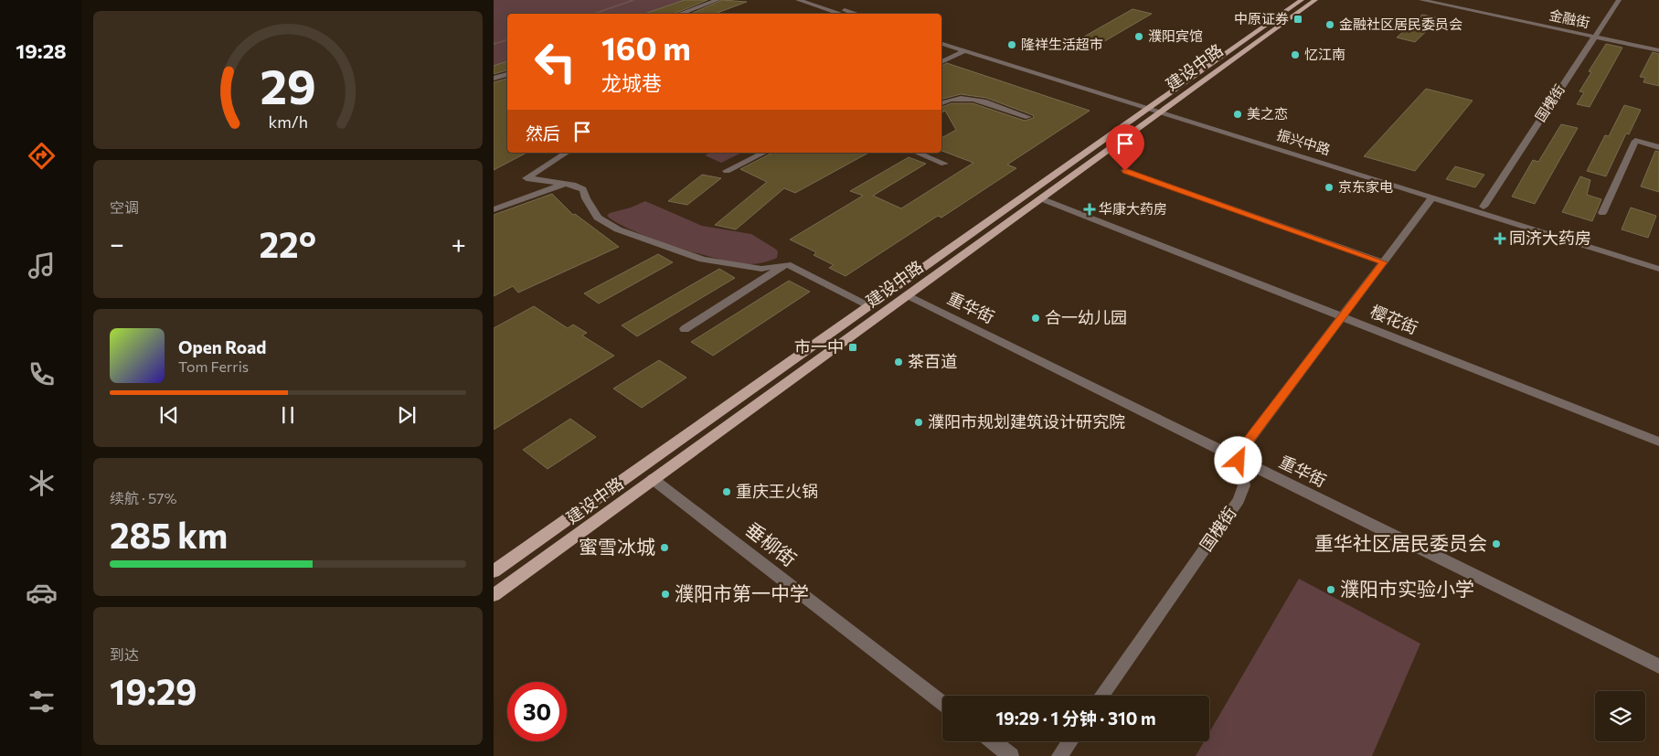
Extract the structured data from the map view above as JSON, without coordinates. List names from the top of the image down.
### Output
{
  "streets": {
    "main road": ["建设中路"],
    "street": [
      "金融街",
      "国槐街",
      "振兴中路",
      "重华街",
      "樱花街",
      "垂柳街"
    ]
  },
  "crossings": [
    ["金融街", "国槐街"],
    ["建设中路", "振兴中路"],
    ["建设中路", "重华街"],
    ["建设中路", "樱花街"],
    ["建设中路", "垂柳街"],
    ["国槐街", "振兴中路"],
    ["国槐街", "重华街"]
  ],
  "places": {
    "transit": ["中原证券", "市一中"],
    "other": [
      "金融社区居民委员会",
      "濮阳宾馆",
      "隆祥生活超市",
      "忆江南",
      "美之恋",
      "京东家电",
      "合一幼儿园",
      "茶百道",
      "濮阳市规划建筑设计研究院",
      "重庆王火锅",
      "重华社区居民委员会",
      "蜜雪冰城",
      "濮阳市实验小学",
      "濮阳市第一中学"
    ],
    "health": ["华康大药房", "同济大药房"]
  },
  "page": {
    "tabs": "19:28",
    "turn": ["160 m", "龙城巷"],
    "then": "然后",
    "tile": [
      "空调",
      ["续航 · 57%", "285 km"],
      ["到达", "19:29"]
    ],
    "heat": ["−", "22°", "+"],
    "song": ["Open Road", "Tom Ferris"],
    "limit": "30",
    "trip": "19:29 · 1 分钟 · 310 m",
    "gauge": ["29", "km/h"]
  }
}
